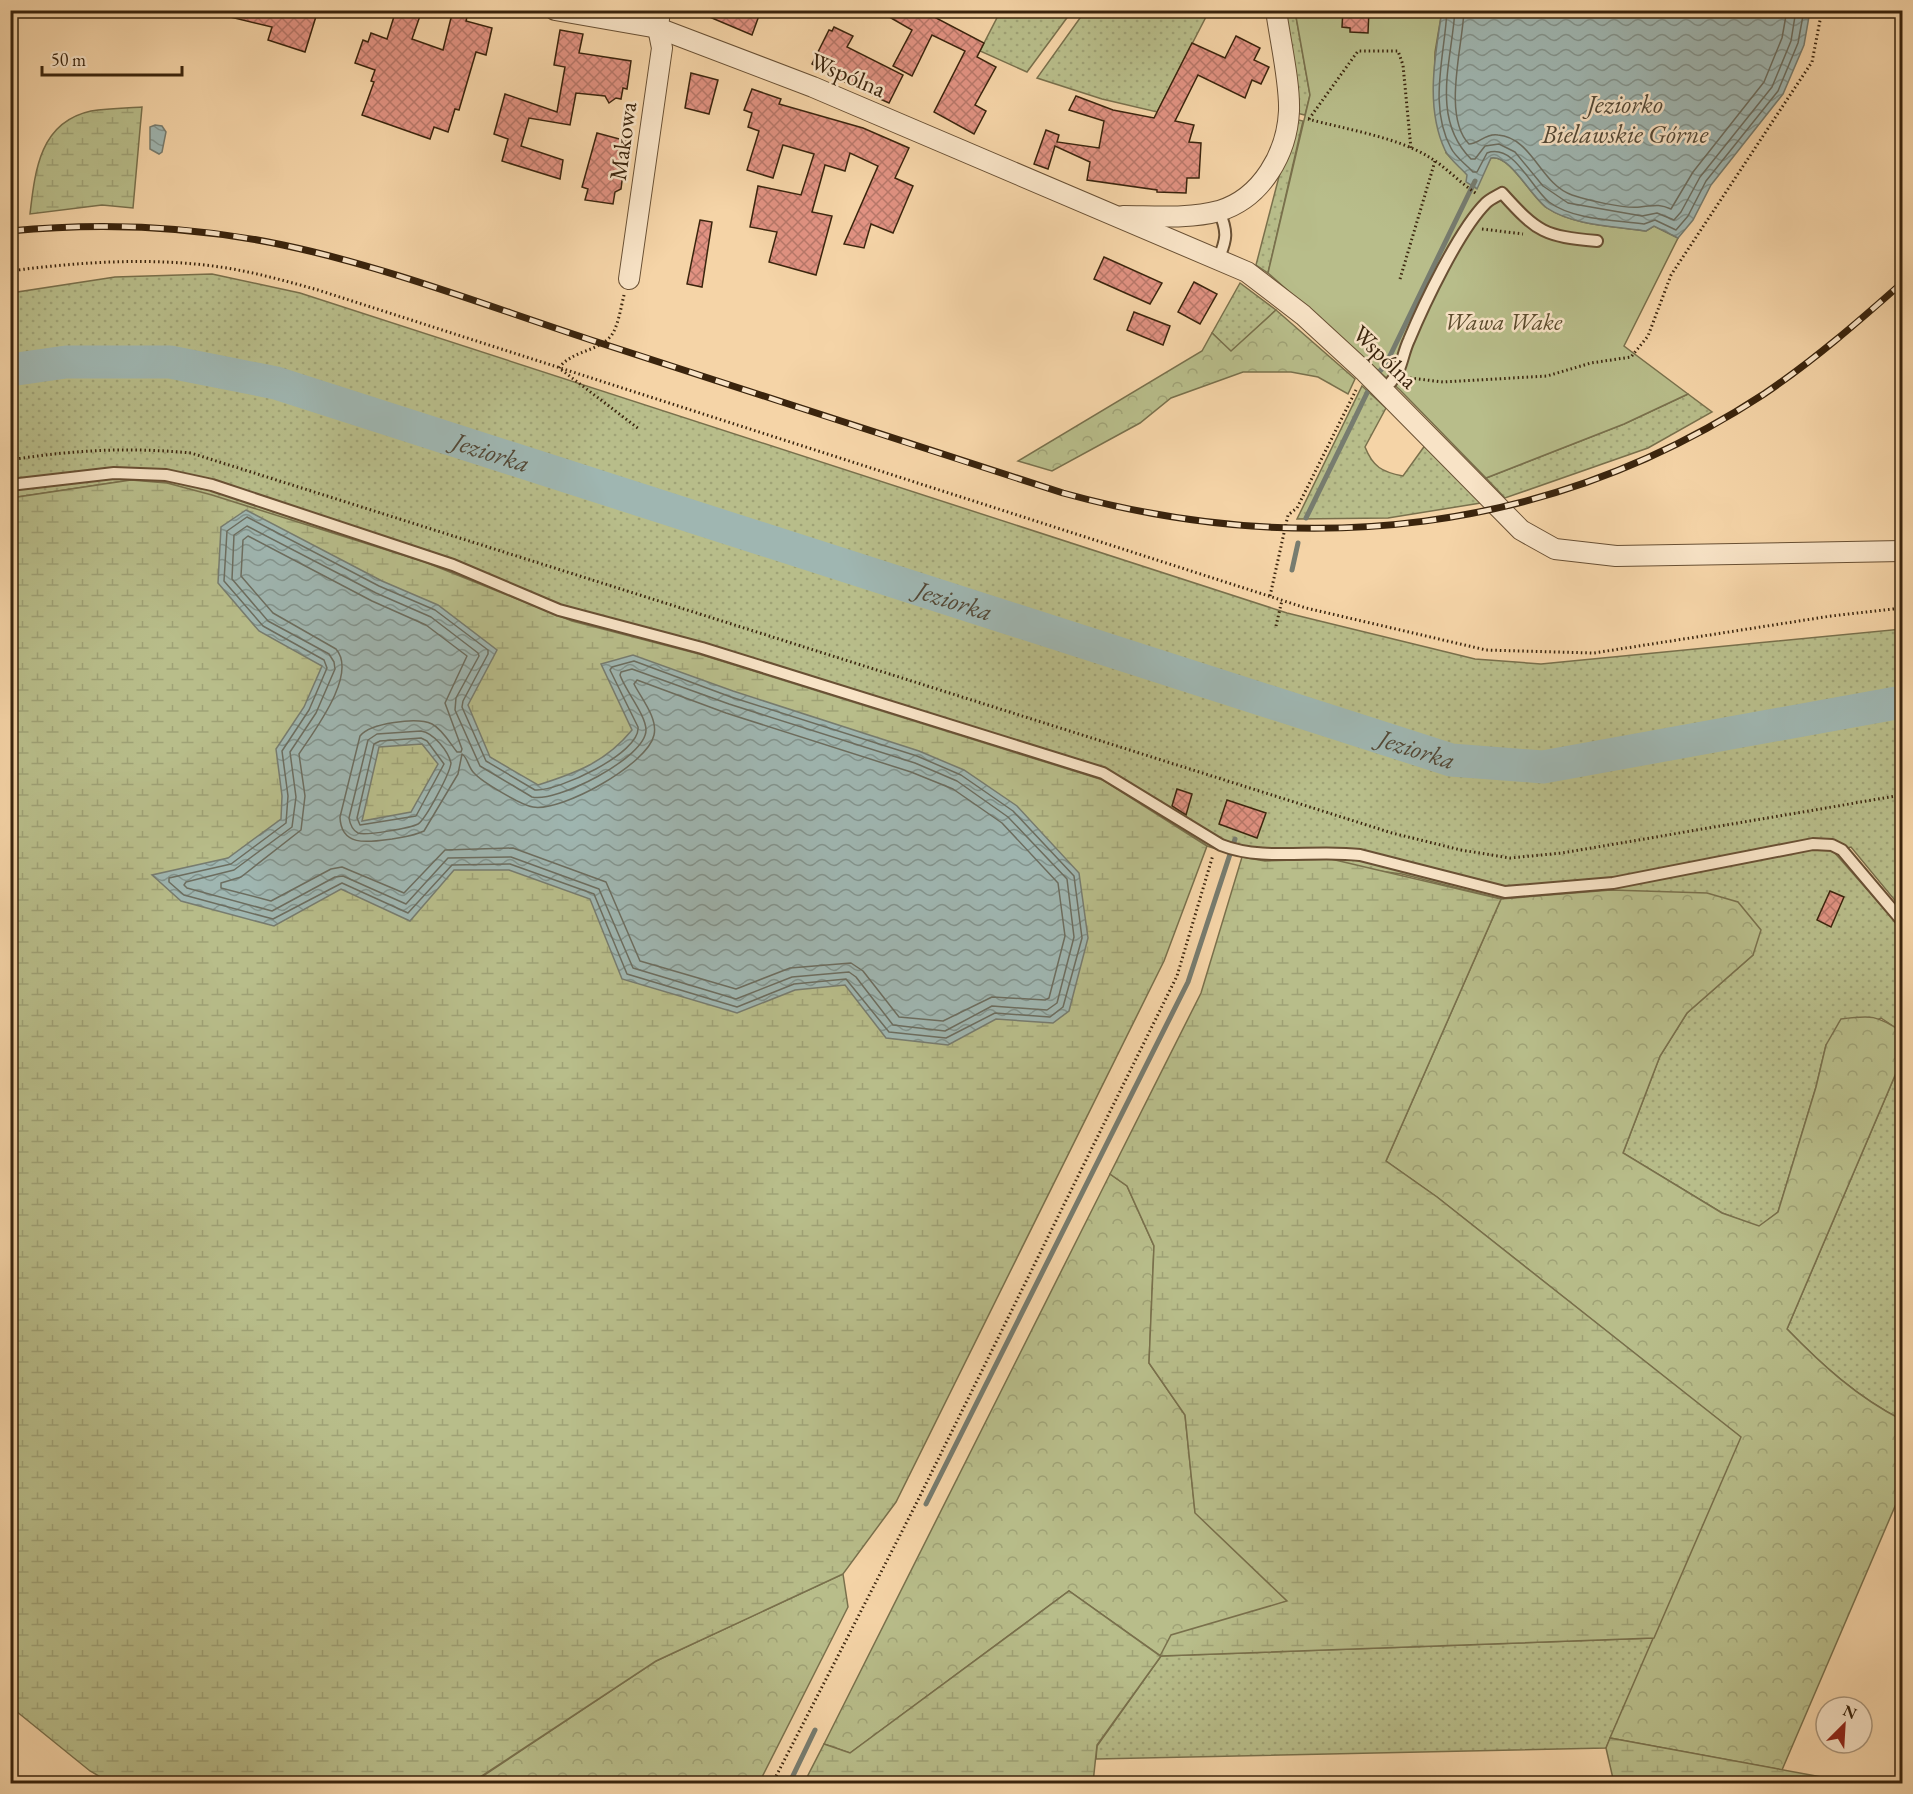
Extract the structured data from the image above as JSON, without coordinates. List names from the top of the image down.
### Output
{
  "streets": {
    "street": ["Wspólna", "Makowa"]
  },
  "crossings": [
    ["Wspólna", "Makowa"]
  ],
  "water": ["Jeziorko Bielawskie Górne", "Jeziorka"],
  "parks": ["Wawa Wake"],
  "scale_bar": "50 m",
  "north": "top right"
}
